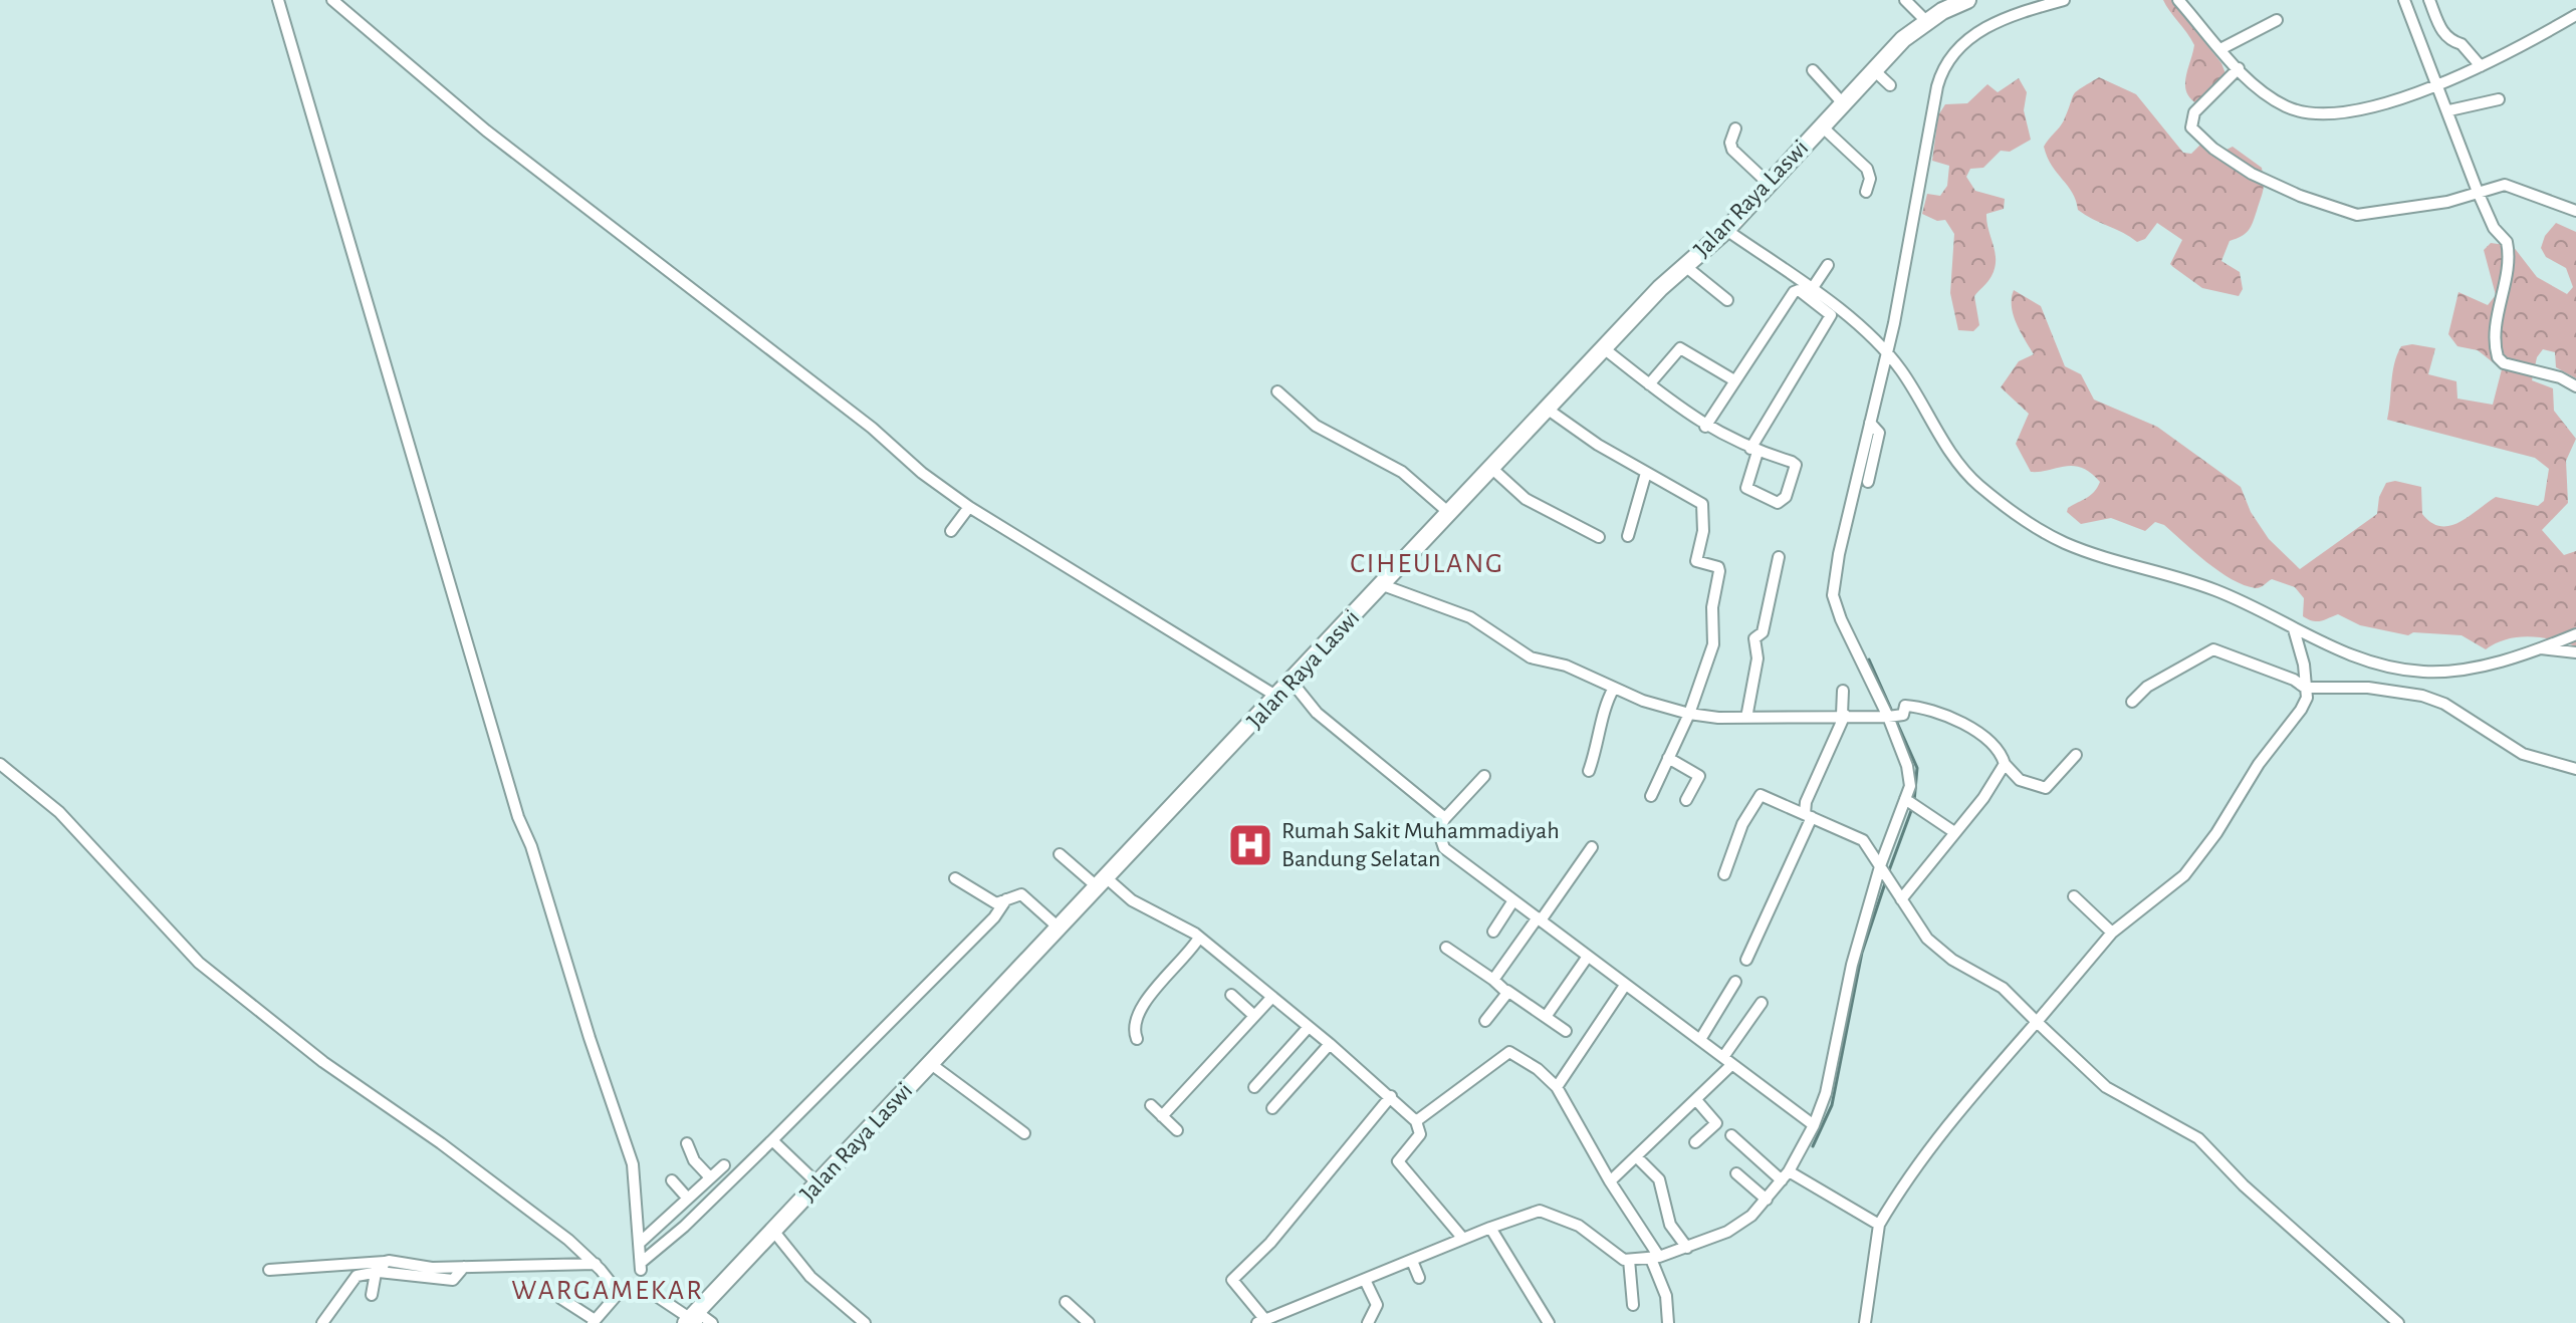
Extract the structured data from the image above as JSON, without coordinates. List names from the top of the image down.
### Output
{
  "streets": {
    "main road": ["Jalan Raya Laswi"]
  },
  "districts": ["CIHEULANG", "WARGAMEKAR"],
  "places": {
    "hospital": ["Rumah Sakit Muhammadiyah Bandung Selatan"]
  }
}
